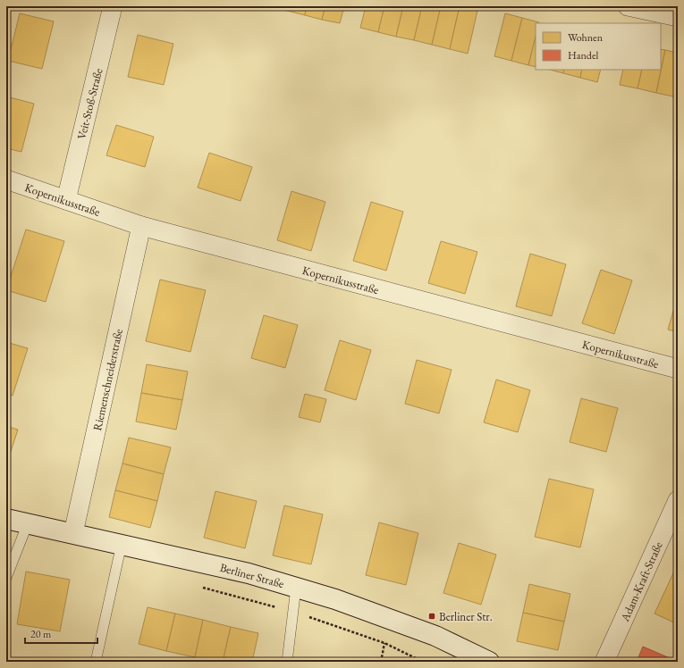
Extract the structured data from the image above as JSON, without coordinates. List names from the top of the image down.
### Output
{
  "streets": {
    "street": [
      "Veit-Stoß-Straße",
      "Kopernikusstraße",
      "Riemenschneiderstraße",
      "Berliner Straße",
      "Adam-Kraft-Straße"
    ]
  },
  "crossings": [
    ["Veit-Stoß-Straße", "Kopernikusstraße"],
    ["Kopernikusstraße", "Riemenschneiderstraße"],
    ["Riemenschneiderstraße", "Berliner Straße"]
  ],
  "places": {
    "transit": ["Berliner Str."]
  },
  "legend": ["Wohnen", "Handel"],
  "scale_bar": "20 m"
}
